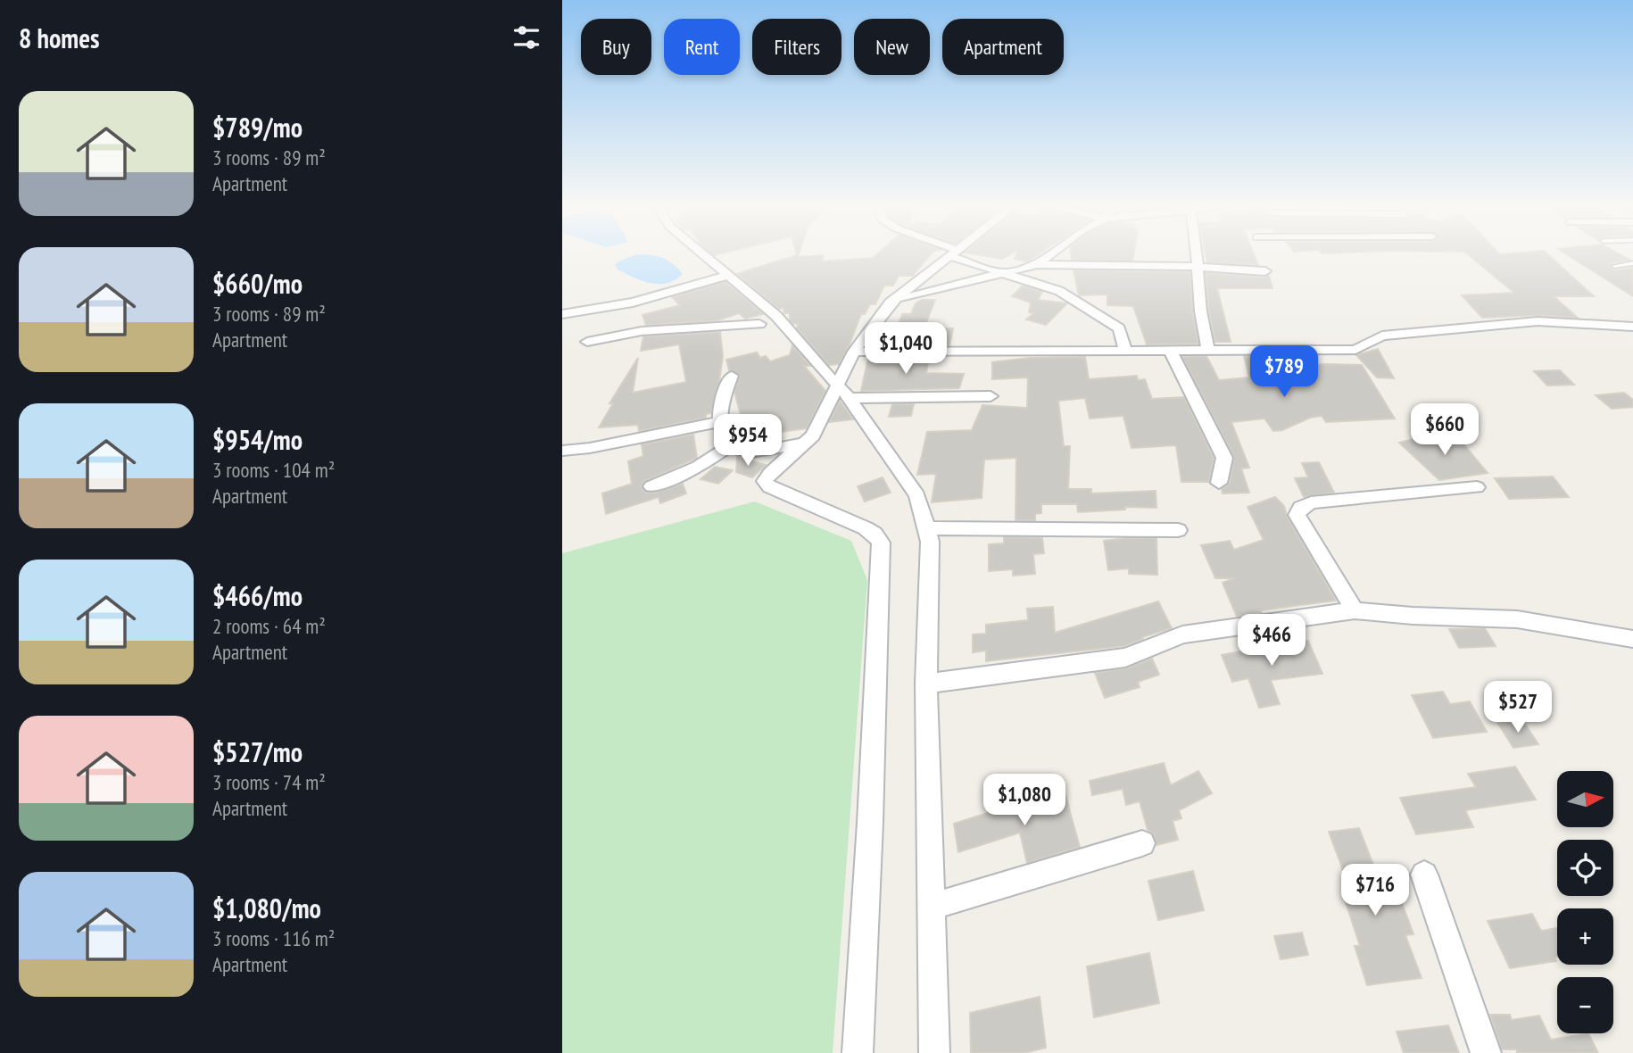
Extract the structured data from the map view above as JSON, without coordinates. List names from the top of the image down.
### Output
{
  "north": "right",
  "page": {
    "heading": "8 homes",
    "chip": [
      "Buy",
      "Rent",
      "Filters",
      "New",
      "Apartment"
    ],
    "list": [
      {
        "name": "$789/mo",
        "note": "3 rooms · 89 m² · Apartment"
      },
      {
        "name": "$660/mo",
        "note": "3 rooms · 89 m² · Apartment"
      },
      {
        "name": "$954/mo",
        "note": "3 rooms · 104 m² · Apartment"
      },
      {
        "name": "$466/mo",
        "note": "2 rooms · 64 m² · Apartment"
      },
      {
        "name": "$527/mo",
        "note": "3 rooms · 74 m² · Apartment"
      },
      {
        "name": "$1,080/mo",
        "note": "3 rooms · 116 m² · Apartment"
      }
    ],
    "price": [
      "$1,040",
      "$789",
      "$660",
      "$954",
      "$466",
      "$527",
      "$1,080",
      "$716"
    ],
    "map_buttons": ["+", "−"]
  }
}
